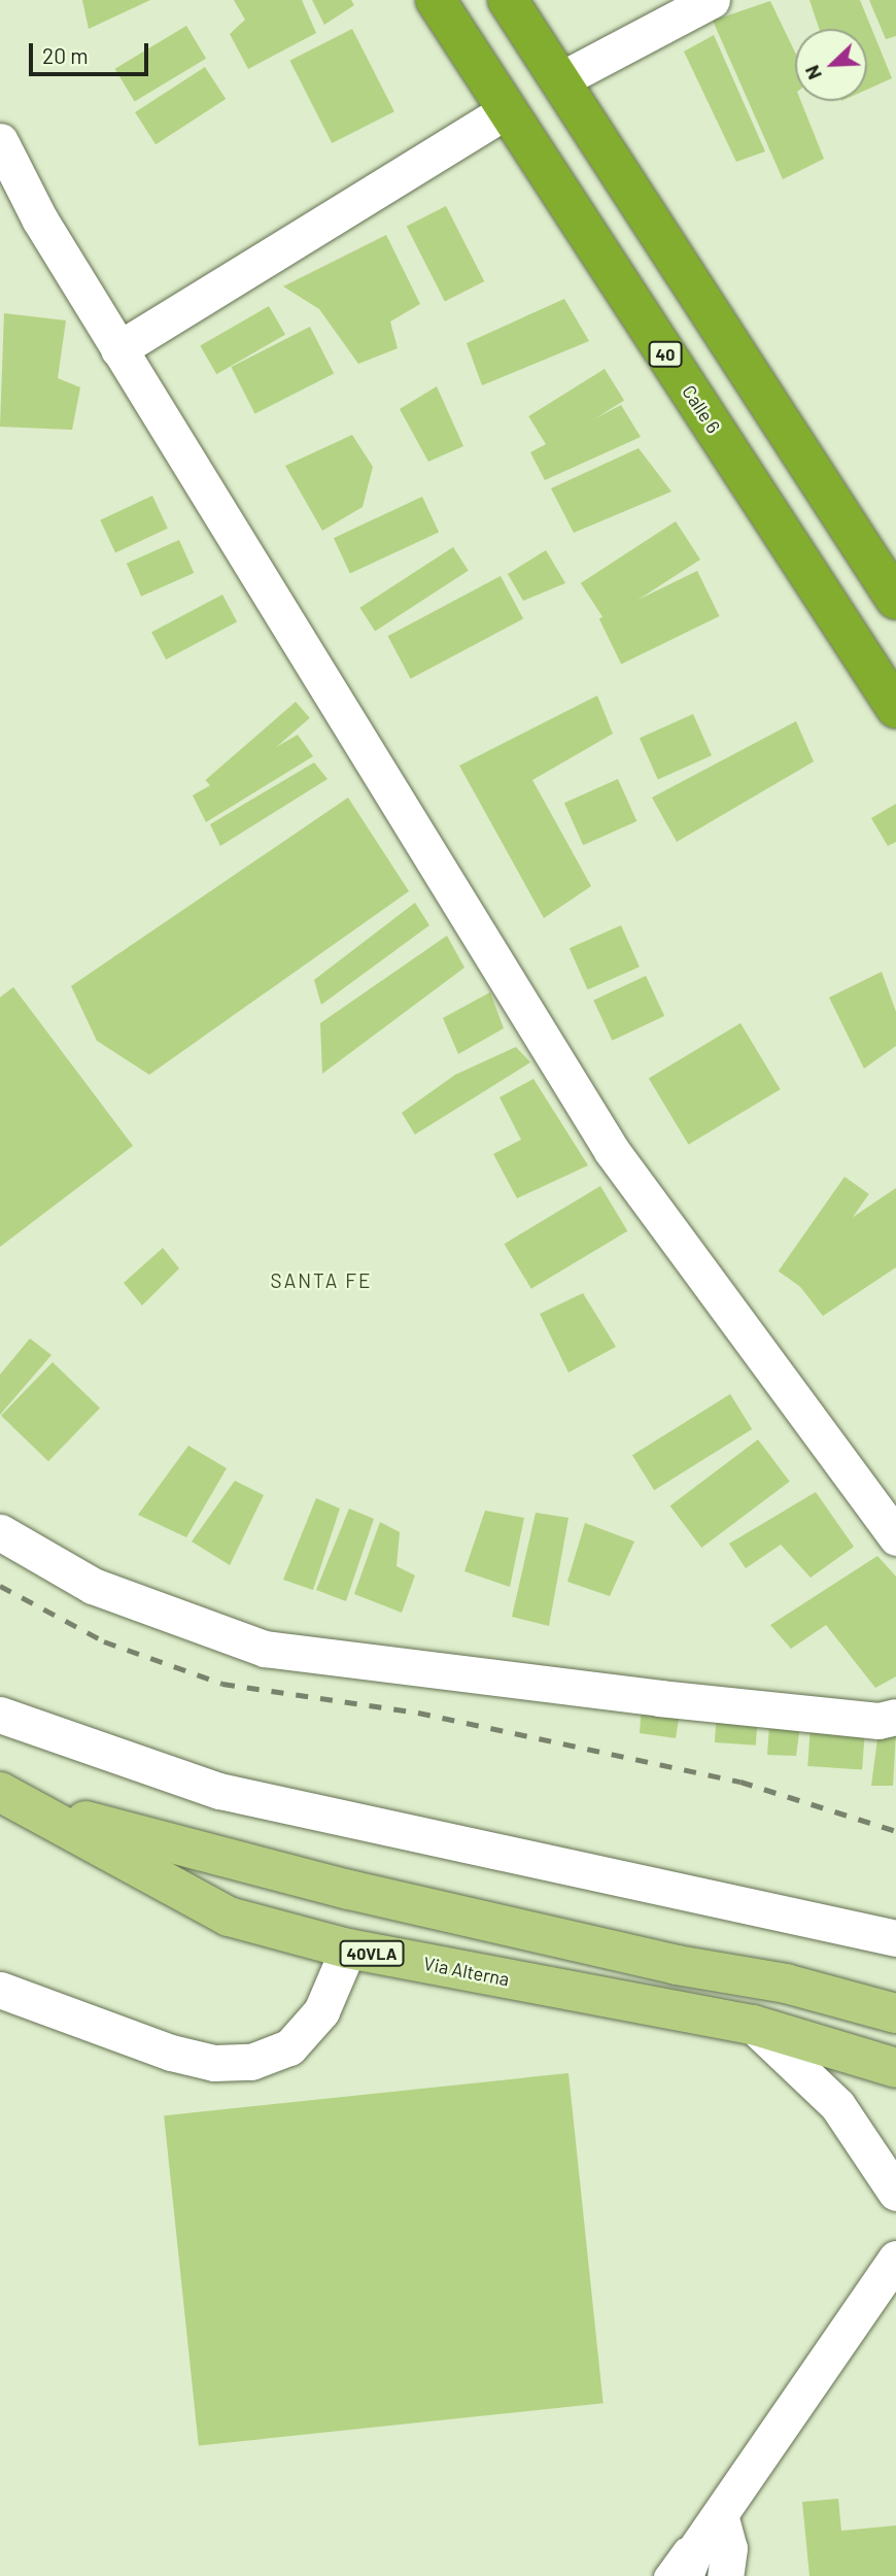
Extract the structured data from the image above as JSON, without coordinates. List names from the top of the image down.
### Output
{
  "streets": {
    "highway": ["40", "Calle 6"],
    "main road": ["40VLA", "Via Alterna"]
  },
  "districts": ["SANTA FE"],
  "scale_bar": "20 m",
  "north": "bottom left"
}
